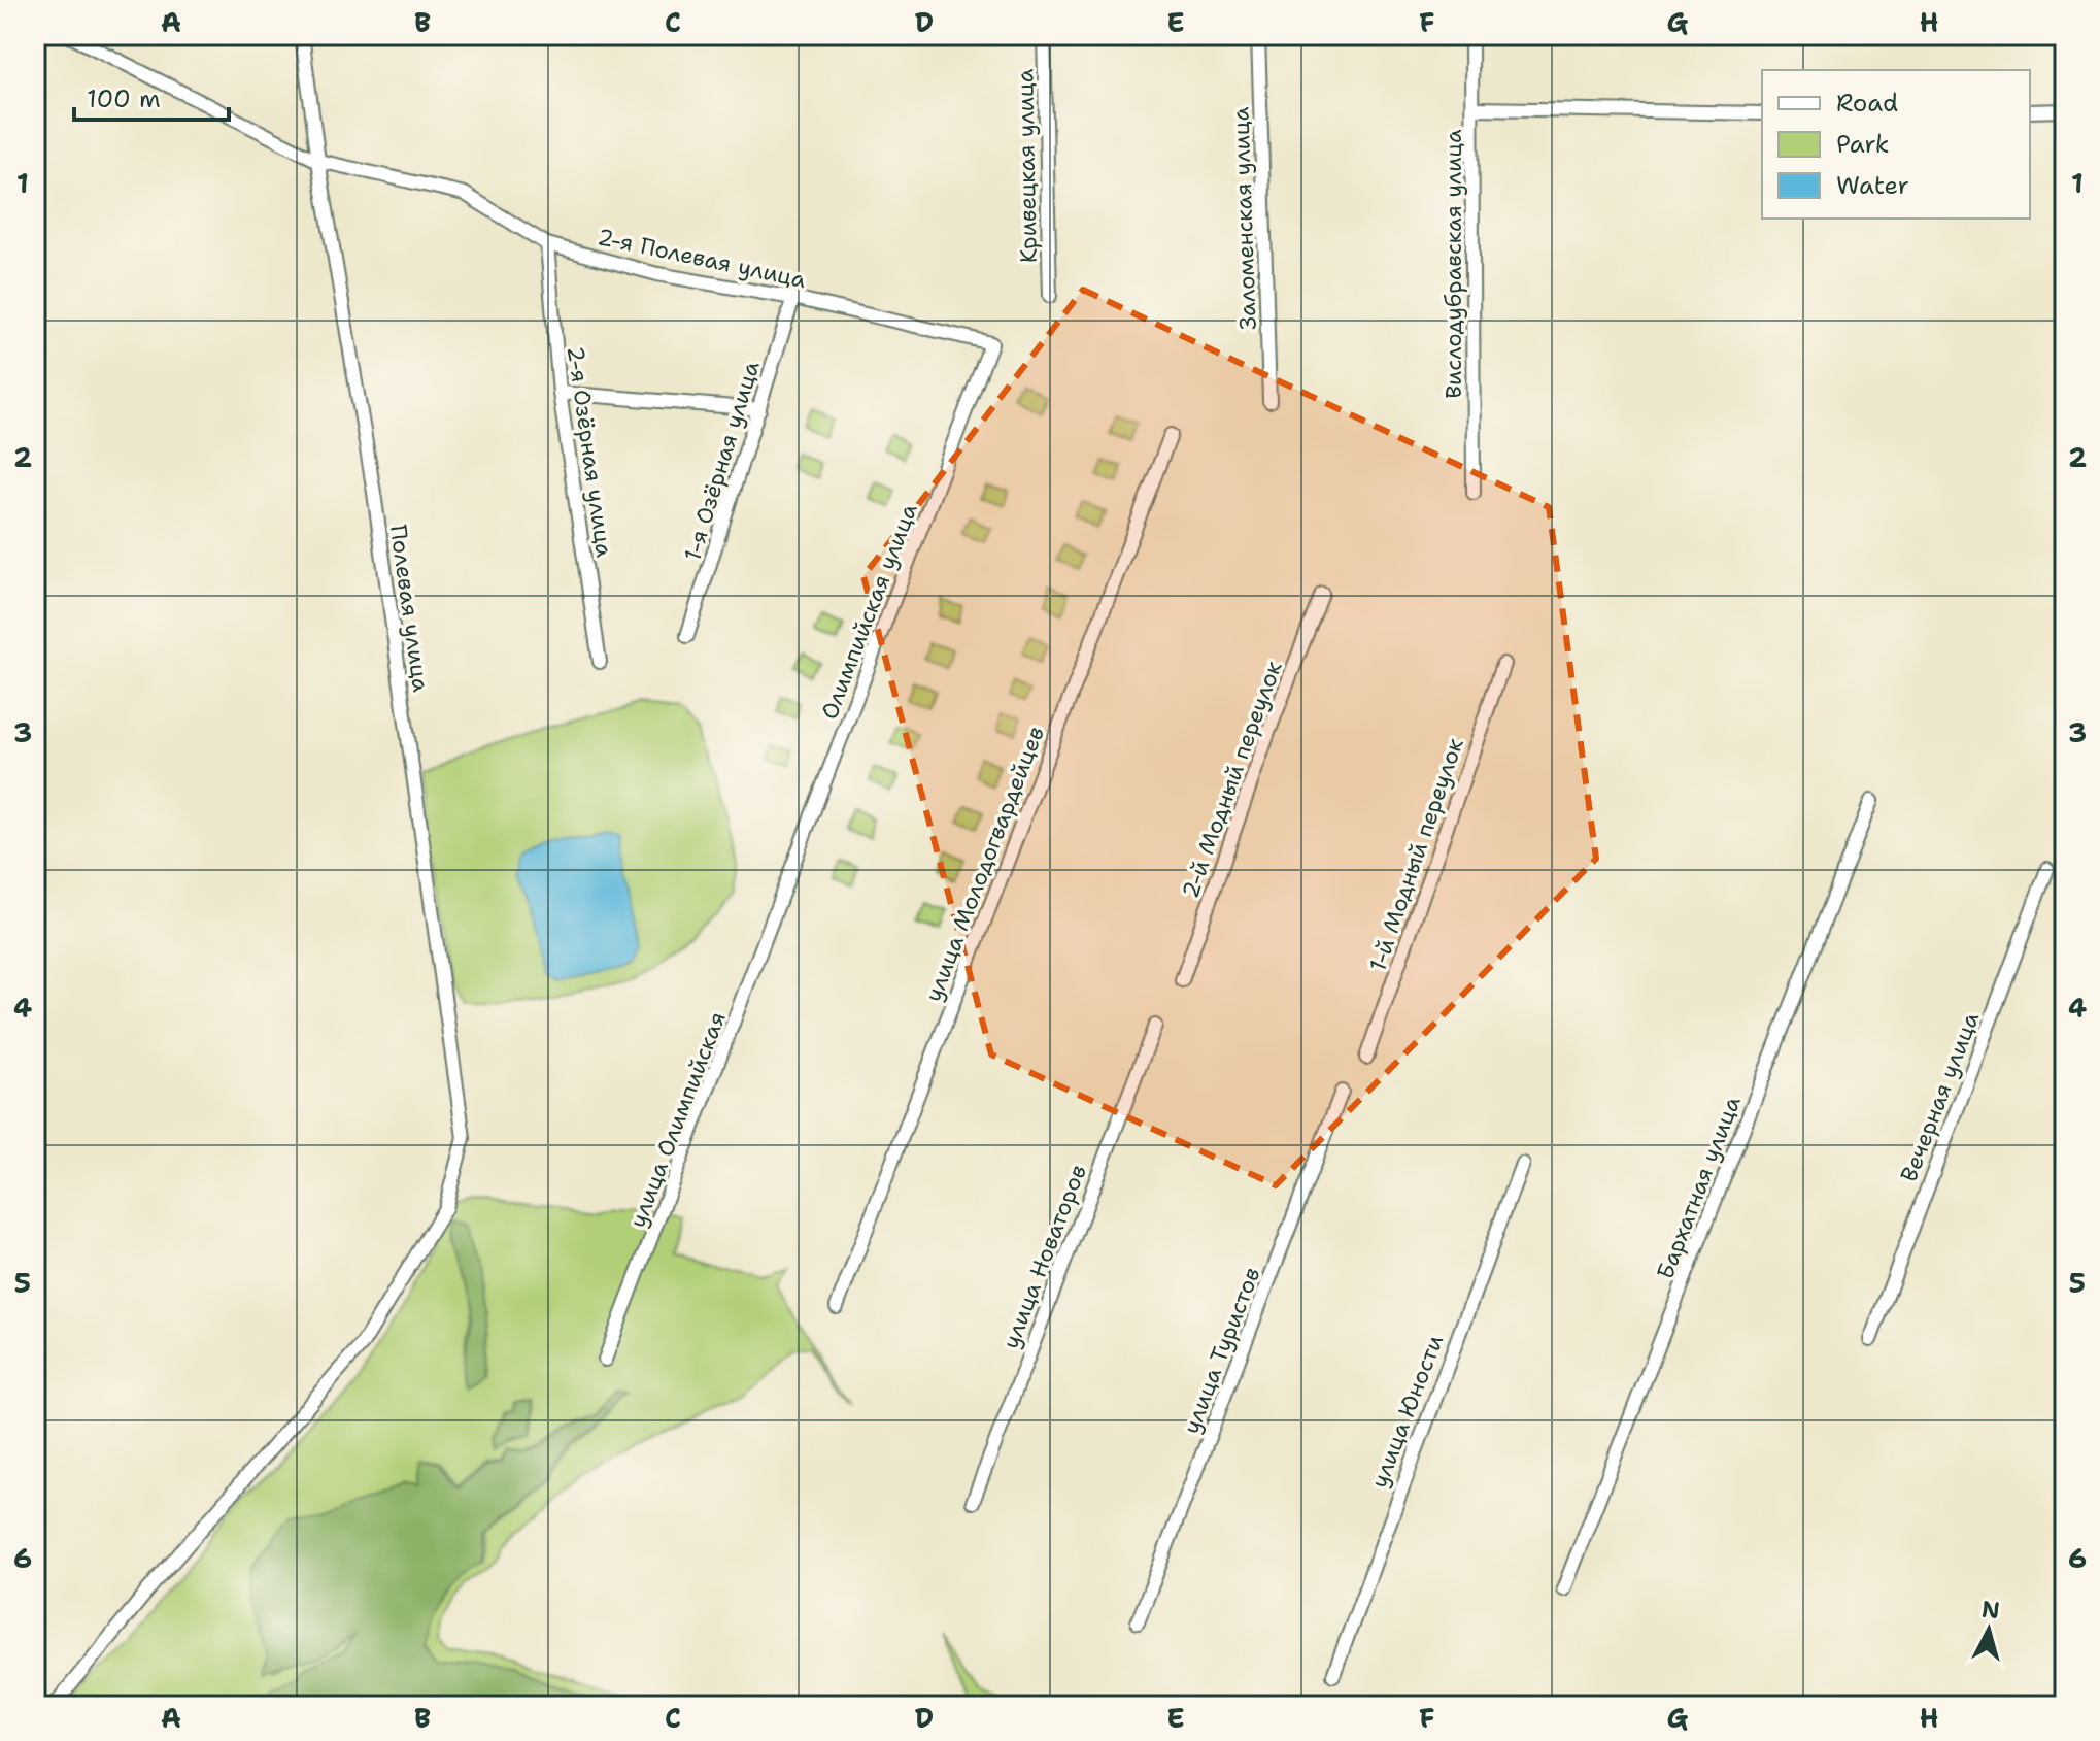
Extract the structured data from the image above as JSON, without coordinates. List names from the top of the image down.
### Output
{
  "streets": {
    "street": [
      "Кривецкая улица",
      "Заломенская улица",
      "2-я Полевая улица",
      "Вислодубравская улица",
      "2-я Озёрная улица",
      "1-я Озёрная улица",
      "Полевая улица",
      "Олимпийская улица",
      "2-й Модный переулок",
      "1-й Модный переулок",
      "улица Молодогвардейцев",
      "Вечерная улица",
      "улица Олимпийская",
      "Бархатная улица",
      "улица Новаторов",
      "улица Туристов",
      "улица Юности"
    ]
  },
  "crossings": [
    ["2-я Полевая улица", "2-я Озёрная улица"],
    ["2-я Полевая улица", "1-я Озёрная улица"],
    ["2-я Полевая улица", "Полевая улица"],
    ["2-я Полевая улица", "Олимпийская улица"],
    ["Олимпийская улица", "улица Олимпийская"]
  ],
  "legend": ["Road", "Park", "Water"],
  "scale_bar": "100 m",
  "north": "top",
  "grid": {
    "columns": [
      "A",
      "B",
      "C",
      "D",
      "E",
      "F",
      "G",
      "H"
    ],
    "rows": [
      "1",
      "2",
      "3",
      "4",
      "5",
      "6"
    ]
  }
}
